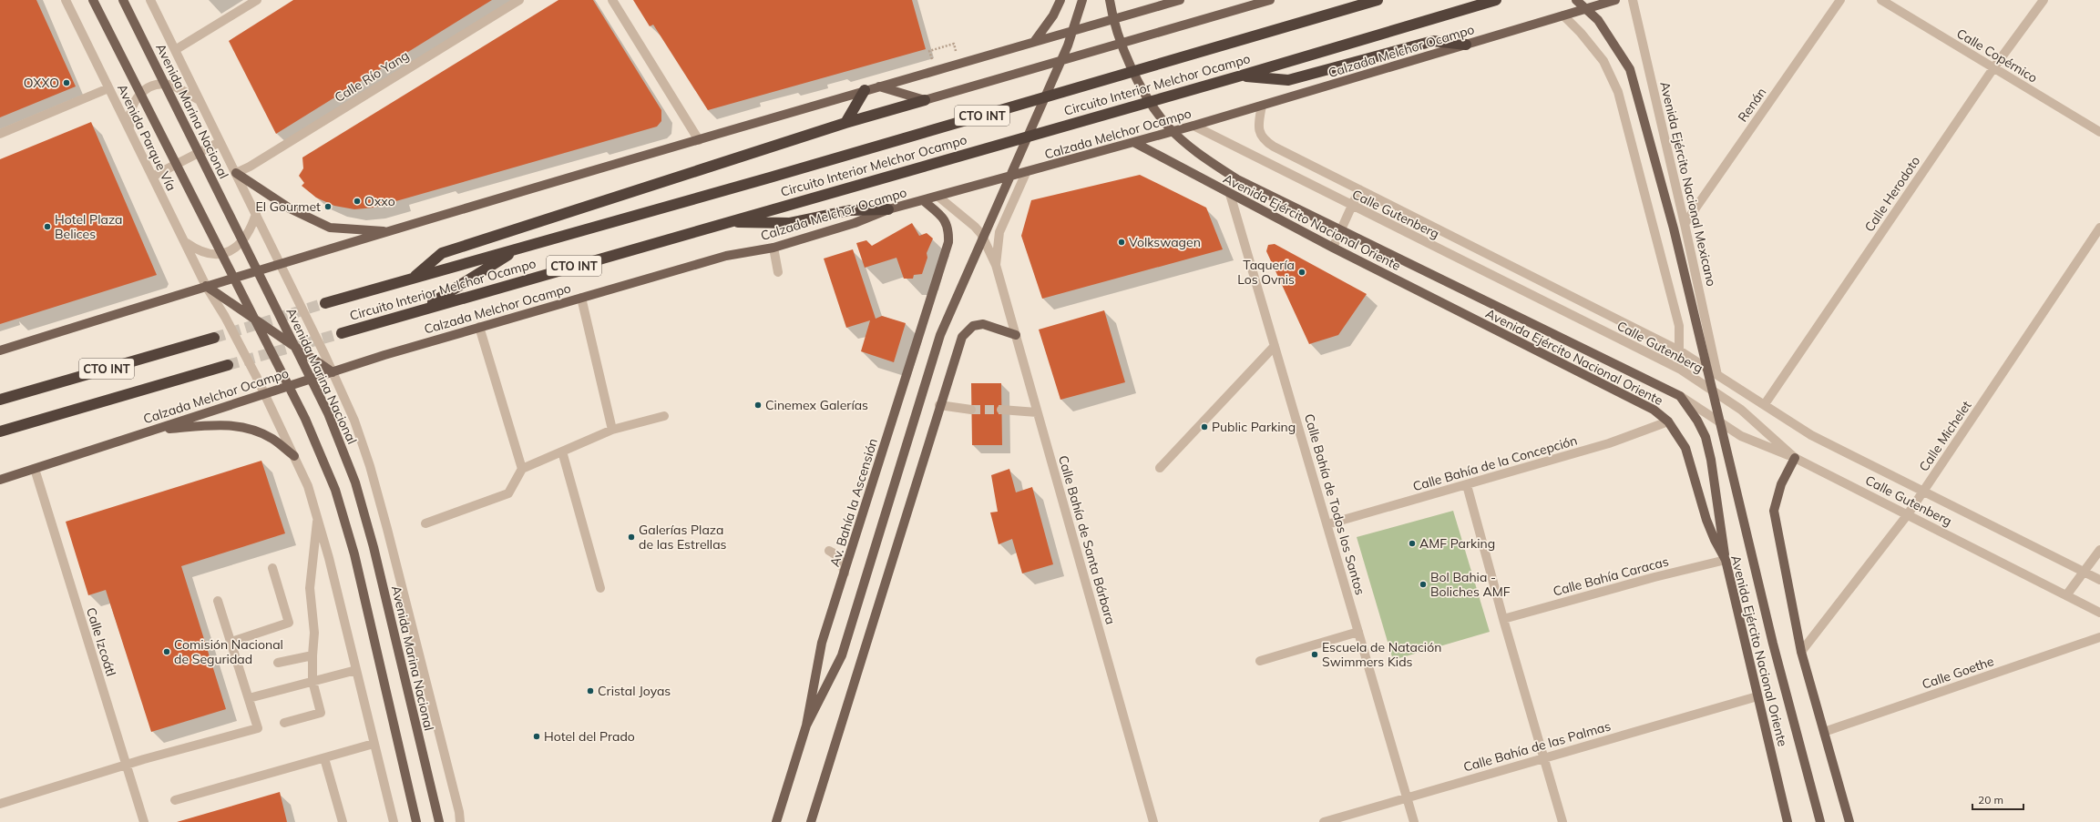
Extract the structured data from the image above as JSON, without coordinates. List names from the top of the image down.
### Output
{
  "streets": {
    "highway": ["Circuito Interior Melchor Ocampo", "CTO INT"],
    "main road": [
      "Calzada Melchor Ocampo",
      "Avenida Marina Nacional",
      "Avenida Ejército Nacional Oriente",
      "Av. Bahía la Ascensión"
    ],
    "street": [
      "Calle Copérnico",
      "Calle Río Yang",
      "Renán",
      "Avenida Parque Vía",
      "Avenida Ejército Nacional Mexicano",
      "Calle Herodoto",
      "Calle Gutenberg",
      "Calle Michelet",
      "Calle Bahía de la Concepción",
      "Calle Bahía de Todos los Santos",
      "Calle Bahía de Santa Bárbara",
      "Calle Bahía Caracas",
      "Calle Izcoátl",
      "Calle Goethe",
      "Calle Bahía de las Palmas"
    ]
  },
  "crossings": [
    ["Calzada Melchor Ocampo", "Avenida Marina Nacional"],
    ["Calzada Melchor Ocampo", "Calle Gutenberg"],
    ["Calzada Melchor Ocampo", "Avenida Ejército Nacional Oriente"],
    ["Calzada Melchor Ocampo", "Av. Bahía la Ascensión"],
    ["Calzada Melchor Ocampo", "Calle Izcoátl"],
    ["Calle Copérnico", "Calle Herodoto"],
    ["Renán", "Avenida Ejército Nacional Mexicano"],
    ["Avenida Ejército Nacional Mexicano", "Calle Gutenberg"],
    ["Calle Herodoto", "Calle Gutenberg"],
    ["Calle Gutenberg", "Calle Michelet"],
    ["Avenida Ejército Nacional Oriente", "Calle Bahía de la Concepción"],
    ["Avenida Ejército Nacional Oriente", "Calle Bahía de Todos los Santos"],
    ["Avenida Ejército Nacional Oriente", "Calle Bahía Caracas"],
    ["Avenida Ejército Nacional Oriente", "Calle Bahía de las Palmas"],
    ["Calle Bahía de la Concepción", "Calle Bahía de Todos los Santos"],
    ["Calle Bahía de Todos los Santos", "Calle Bahía de las Palmas"]
  ],
  "places": [
    "OXXO",
    "Oxxo",
    "El Gourmet",
    "Hotel Plaza Belices",
    "Volkswagen",
    "Taquería Los Ovnis",
    "Cinemex Galerías",
    "Public Parking",
    "Galerías Plaza de las Estrellas",
    "AMF Parking",
    "Bol Bahia - Boliches AMF",
    "Comisión Nacional de Seguridad",
    "Escuela de Natación Swimmers Kids",
    "Cristal Joyas",
    "Hotel del Prado"
  ],
  "scale_bar": "20 m"
}
